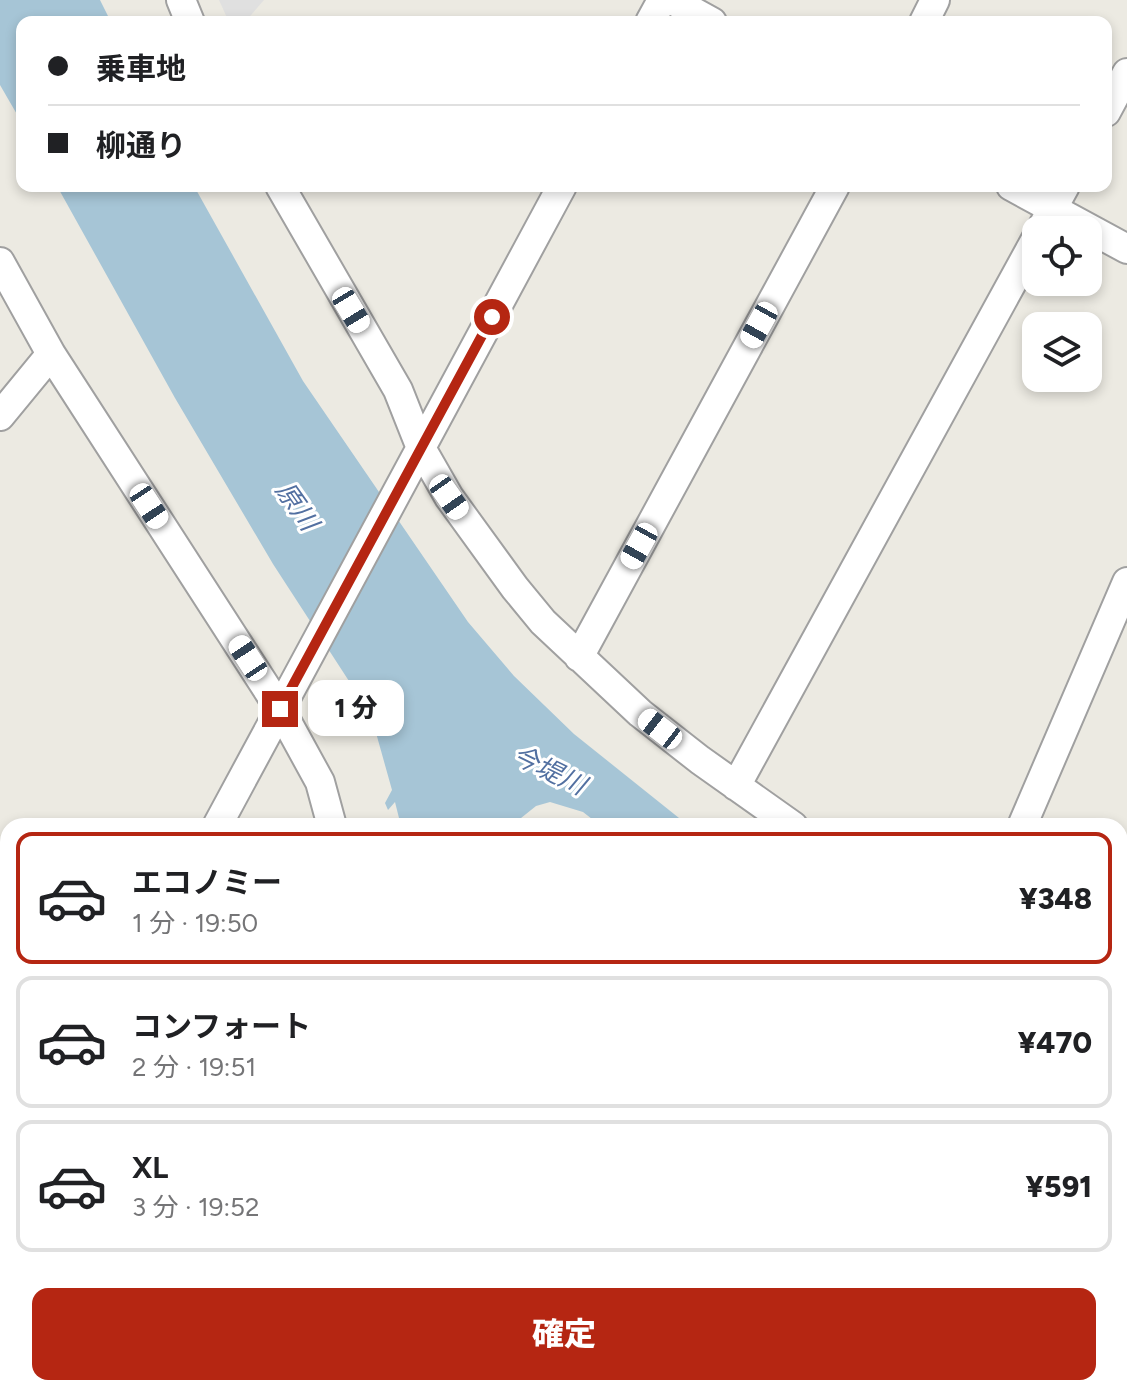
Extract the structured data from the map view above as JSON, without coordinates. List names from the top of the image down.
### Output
{
  "water": ["原川", "今堤川"],
  "page": {
    "banner": ["乗車地", "柳通り"],
    "bubble": "1 分",
    "list": [
      {
        "name": "エコノミー",
        "note": "1 分 · 19:50",
        "value": "¥348"
      },
      {
        "name": "コンフォート",
        "note": "2 分 · 19:51",
        "value": "¥470"
      },
      {
        "name": "XL",
        "note": "3 分 · 19:52",
        "value": "¥591"
      }
    ],
    "buttons": "確定"
  }
}
